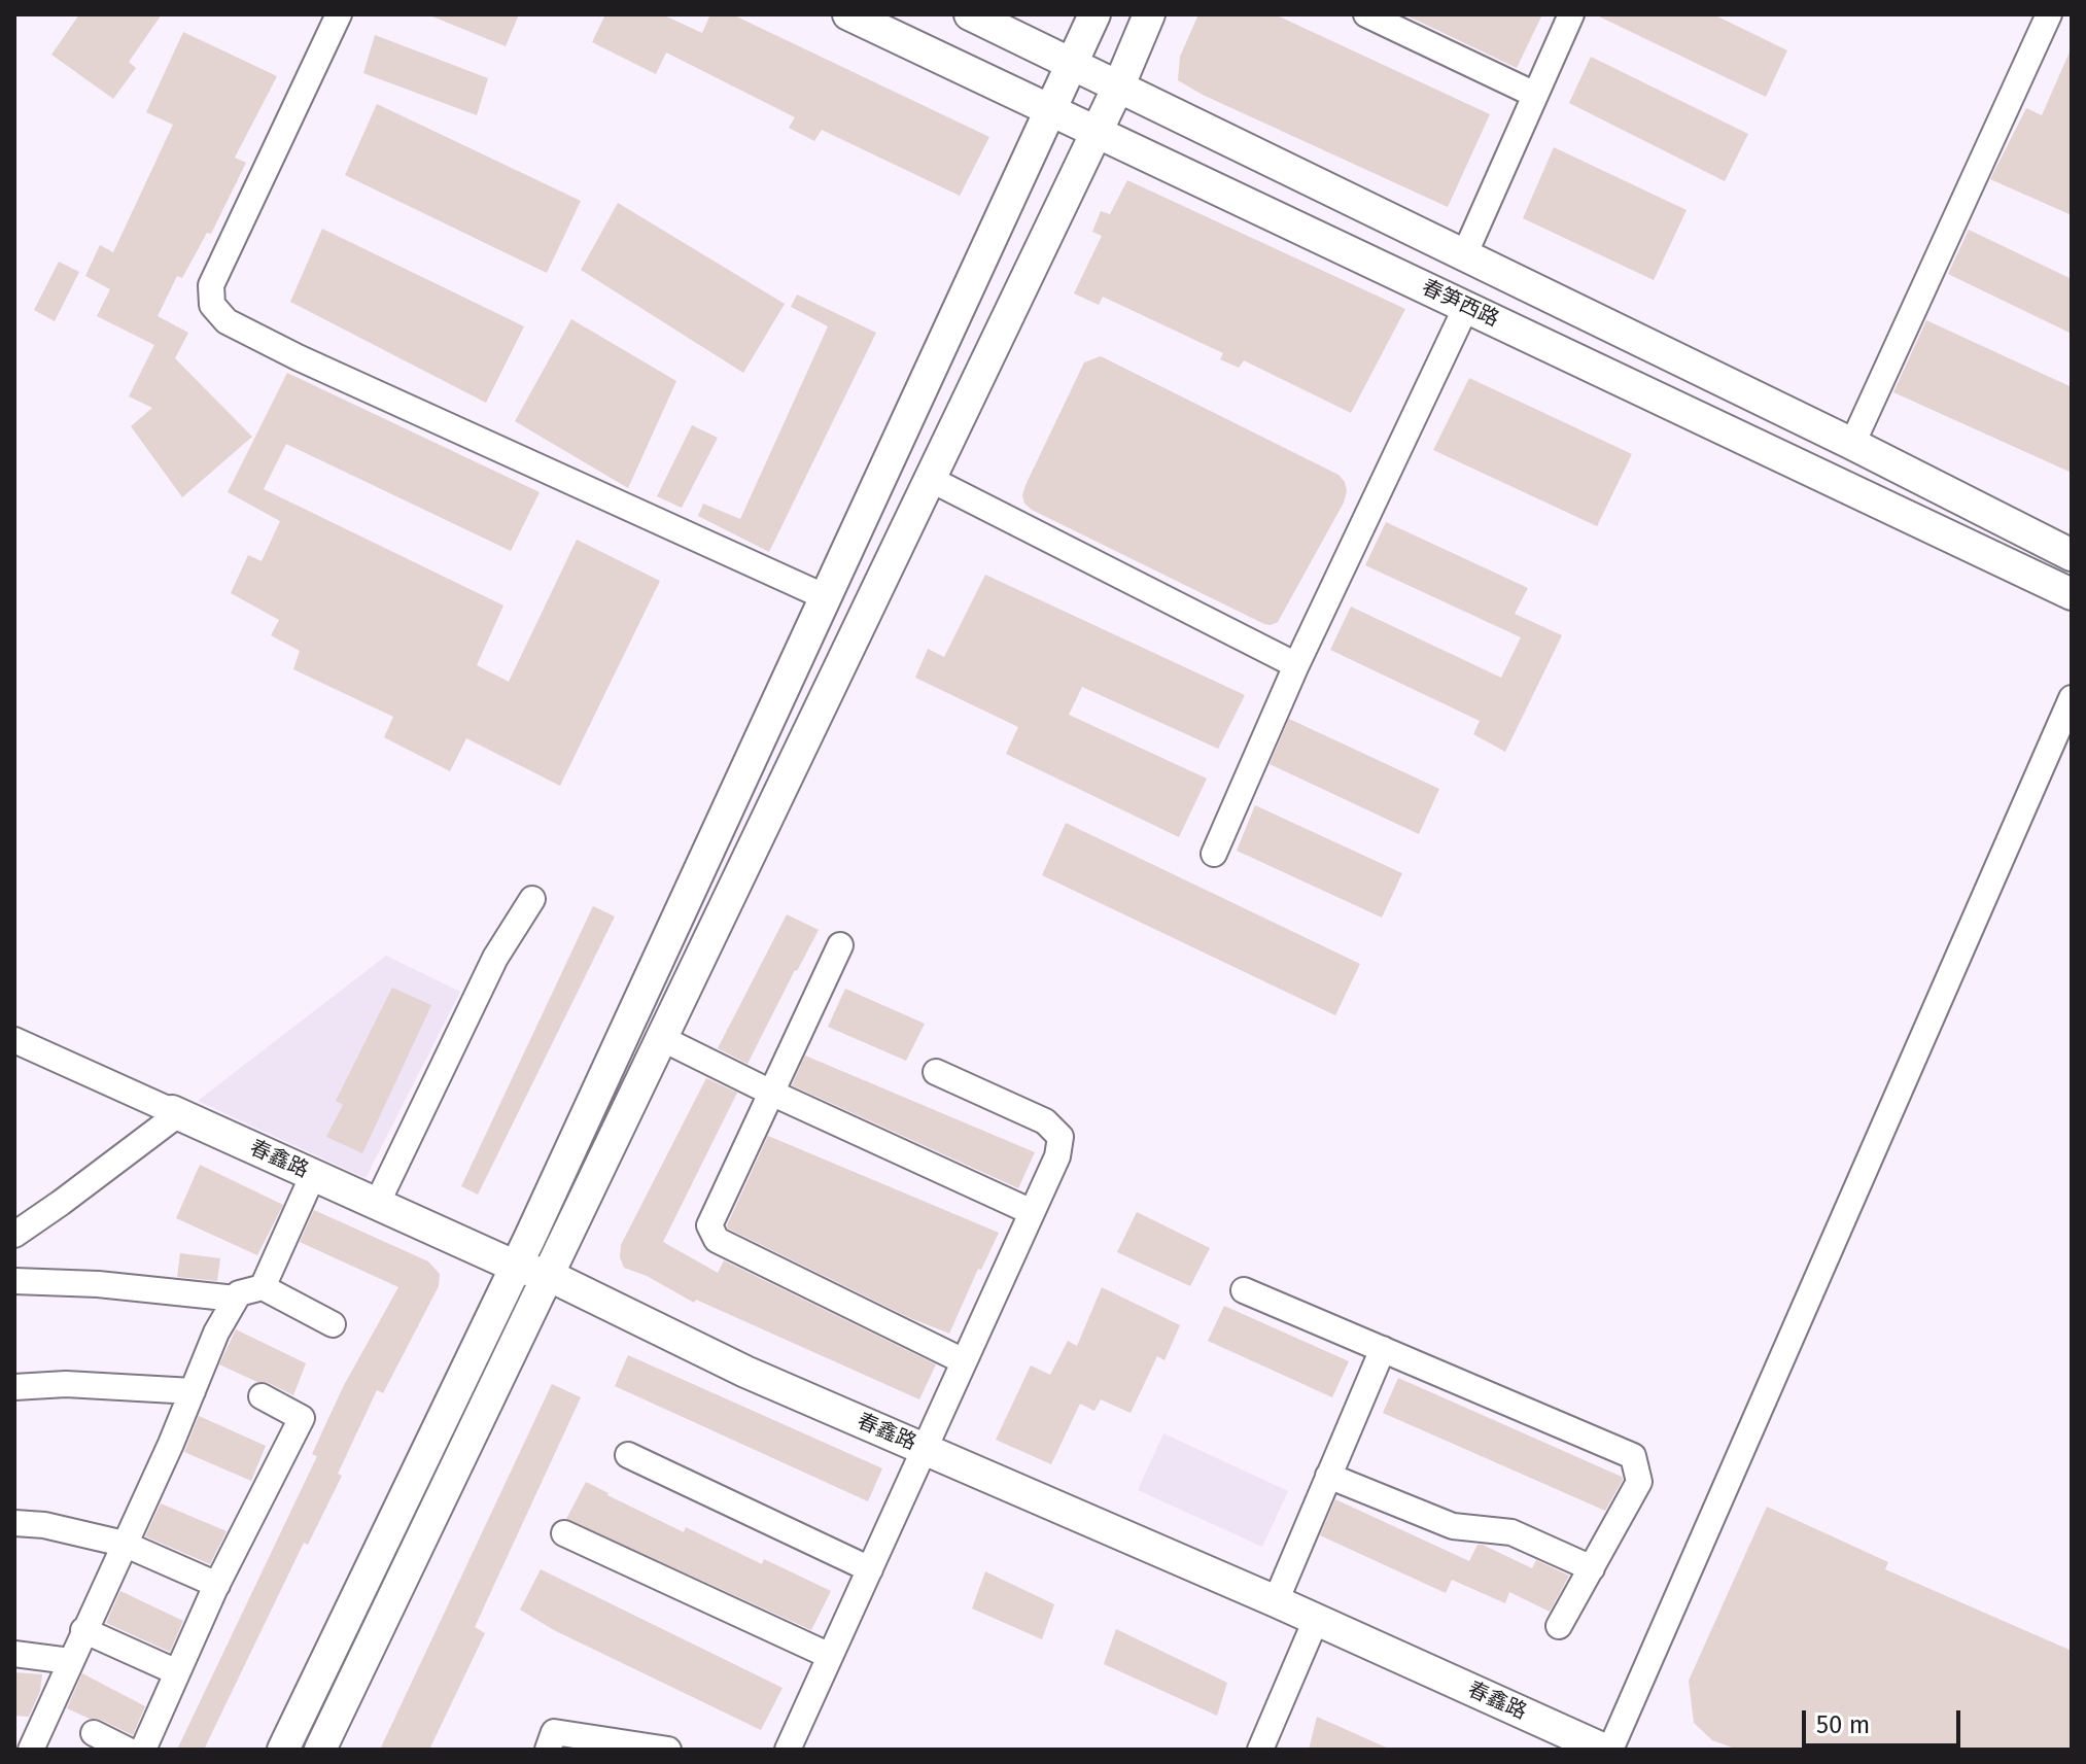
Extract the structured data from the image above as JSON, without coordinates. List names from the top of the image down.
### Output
{
  "streets": {
    "main road": ["春笋西路", "春鑫路"]
  },
  "scale_bar": "50 m"
}
